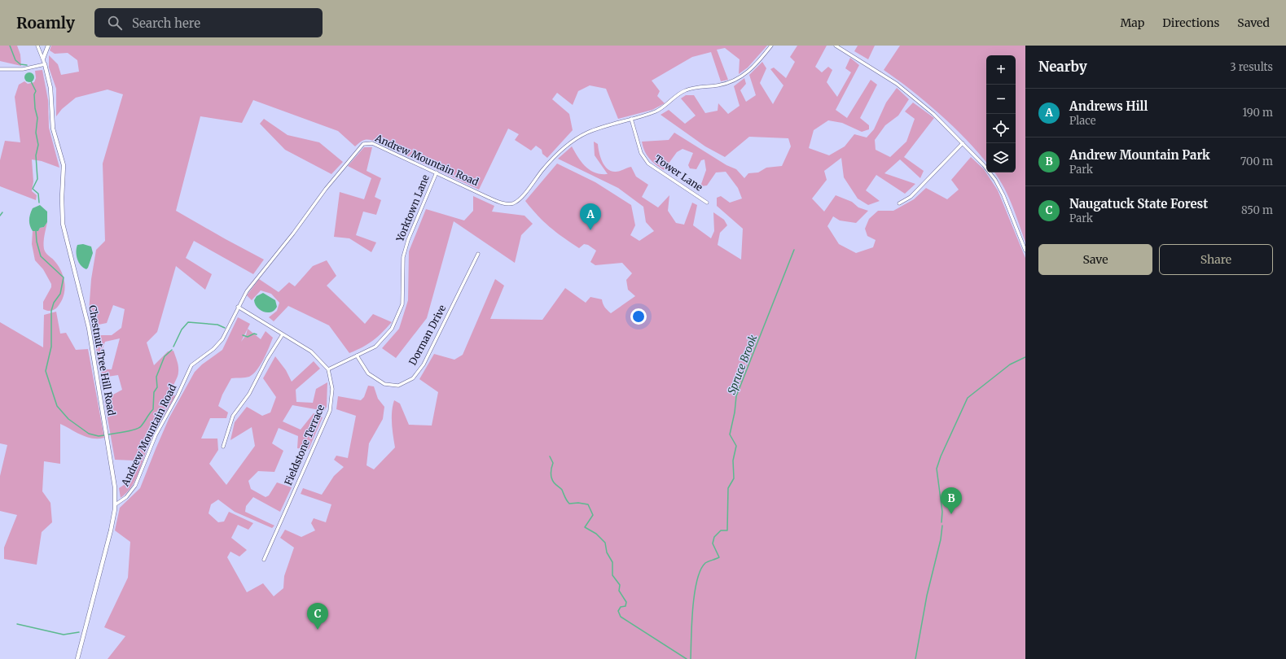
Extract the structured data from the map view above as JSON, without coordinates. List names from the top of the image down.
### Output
{
  "streets": {
    "street": [
      "Andrew Mountain Road",
      "Tower Lane",
      "Yorktown Lane",
      "Dorman Drive",
      "Chestnut Tree Hill Road",
      "Fieldstone Terrace"
    ]
  },
  "crossings": [
    ["Andrew Mountain Road", "Tower Lane"],
    ["Andrew Mountain Road", "Yorktown Lane"],
    ["Andrew Mountain Road", "Chestnut Tree Hill Road"],
    ["Yorktown Lane", "Dorman Drive"],
    ["Yorktown Lane", "Fieldstone Terrace"]
  ],
  "water": ["Spruce Brook"],
  "page": {
    "header": "Roamly",
    "search": "Search here",
    "nav": ["Map", "Directions", "Saved"],
    "heading": ["Nearby", "3 results"],
    "map_buttons": ["+", "−"],
    "list": [
      {
        "mark": "A",
        "name": "Andrews Hill",
        "note": "Place",
        "value": "190 m"
      },
      {
        "mark": "B",
        "name": "Andrew Mountain Park",
        "note": "Park",
        "value": "700 m"
      },
      {
        "mark": "C",
        "name": "Naugatuck State Forest",
        "note": "Park",
        "value": "850 m"
      }
    ],
    "pins": ["A", "B", "C"],
    "buttons": ["Save", "Share"]
  }
}
